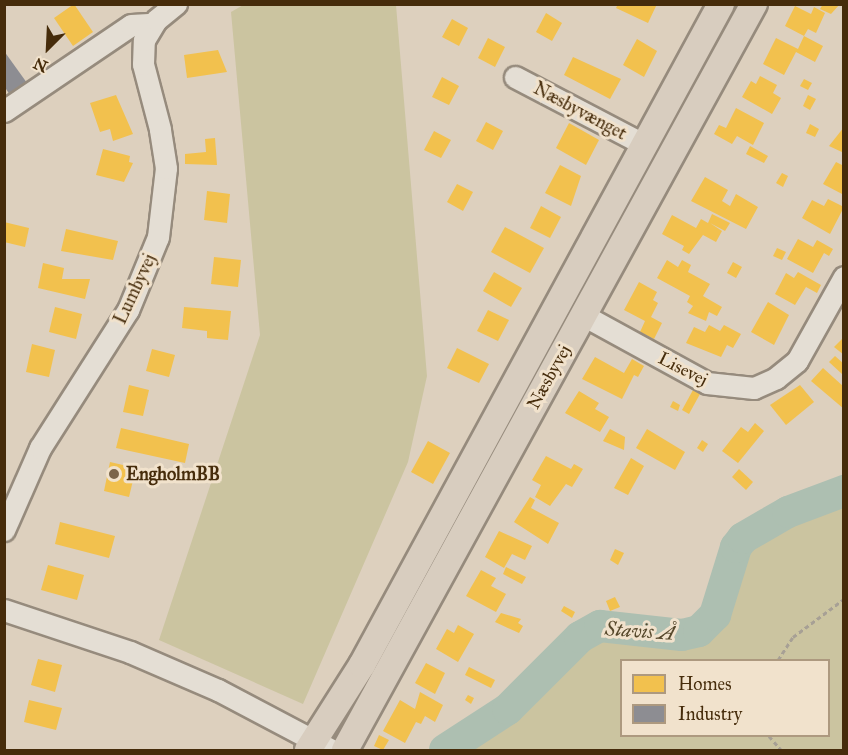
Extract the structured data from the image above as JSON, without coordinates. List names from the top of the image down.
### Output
{
  "streets": {
    "main road": ["Næsbyvej"],
    "street": ["Næsbyvænget", "Lumbyvej", "Lisevej"]
  },
  "crossings": [
    ["Næsbyvænget", "Næsbyvej"],
    ["Lisevej", "Næsbyvej"]
  ],
  "water": ["Stavis Å"],
  "places": ["EngholmBB"],
  "legend": ["Homes", "Industry"],
  "north": "bottom left"
}
